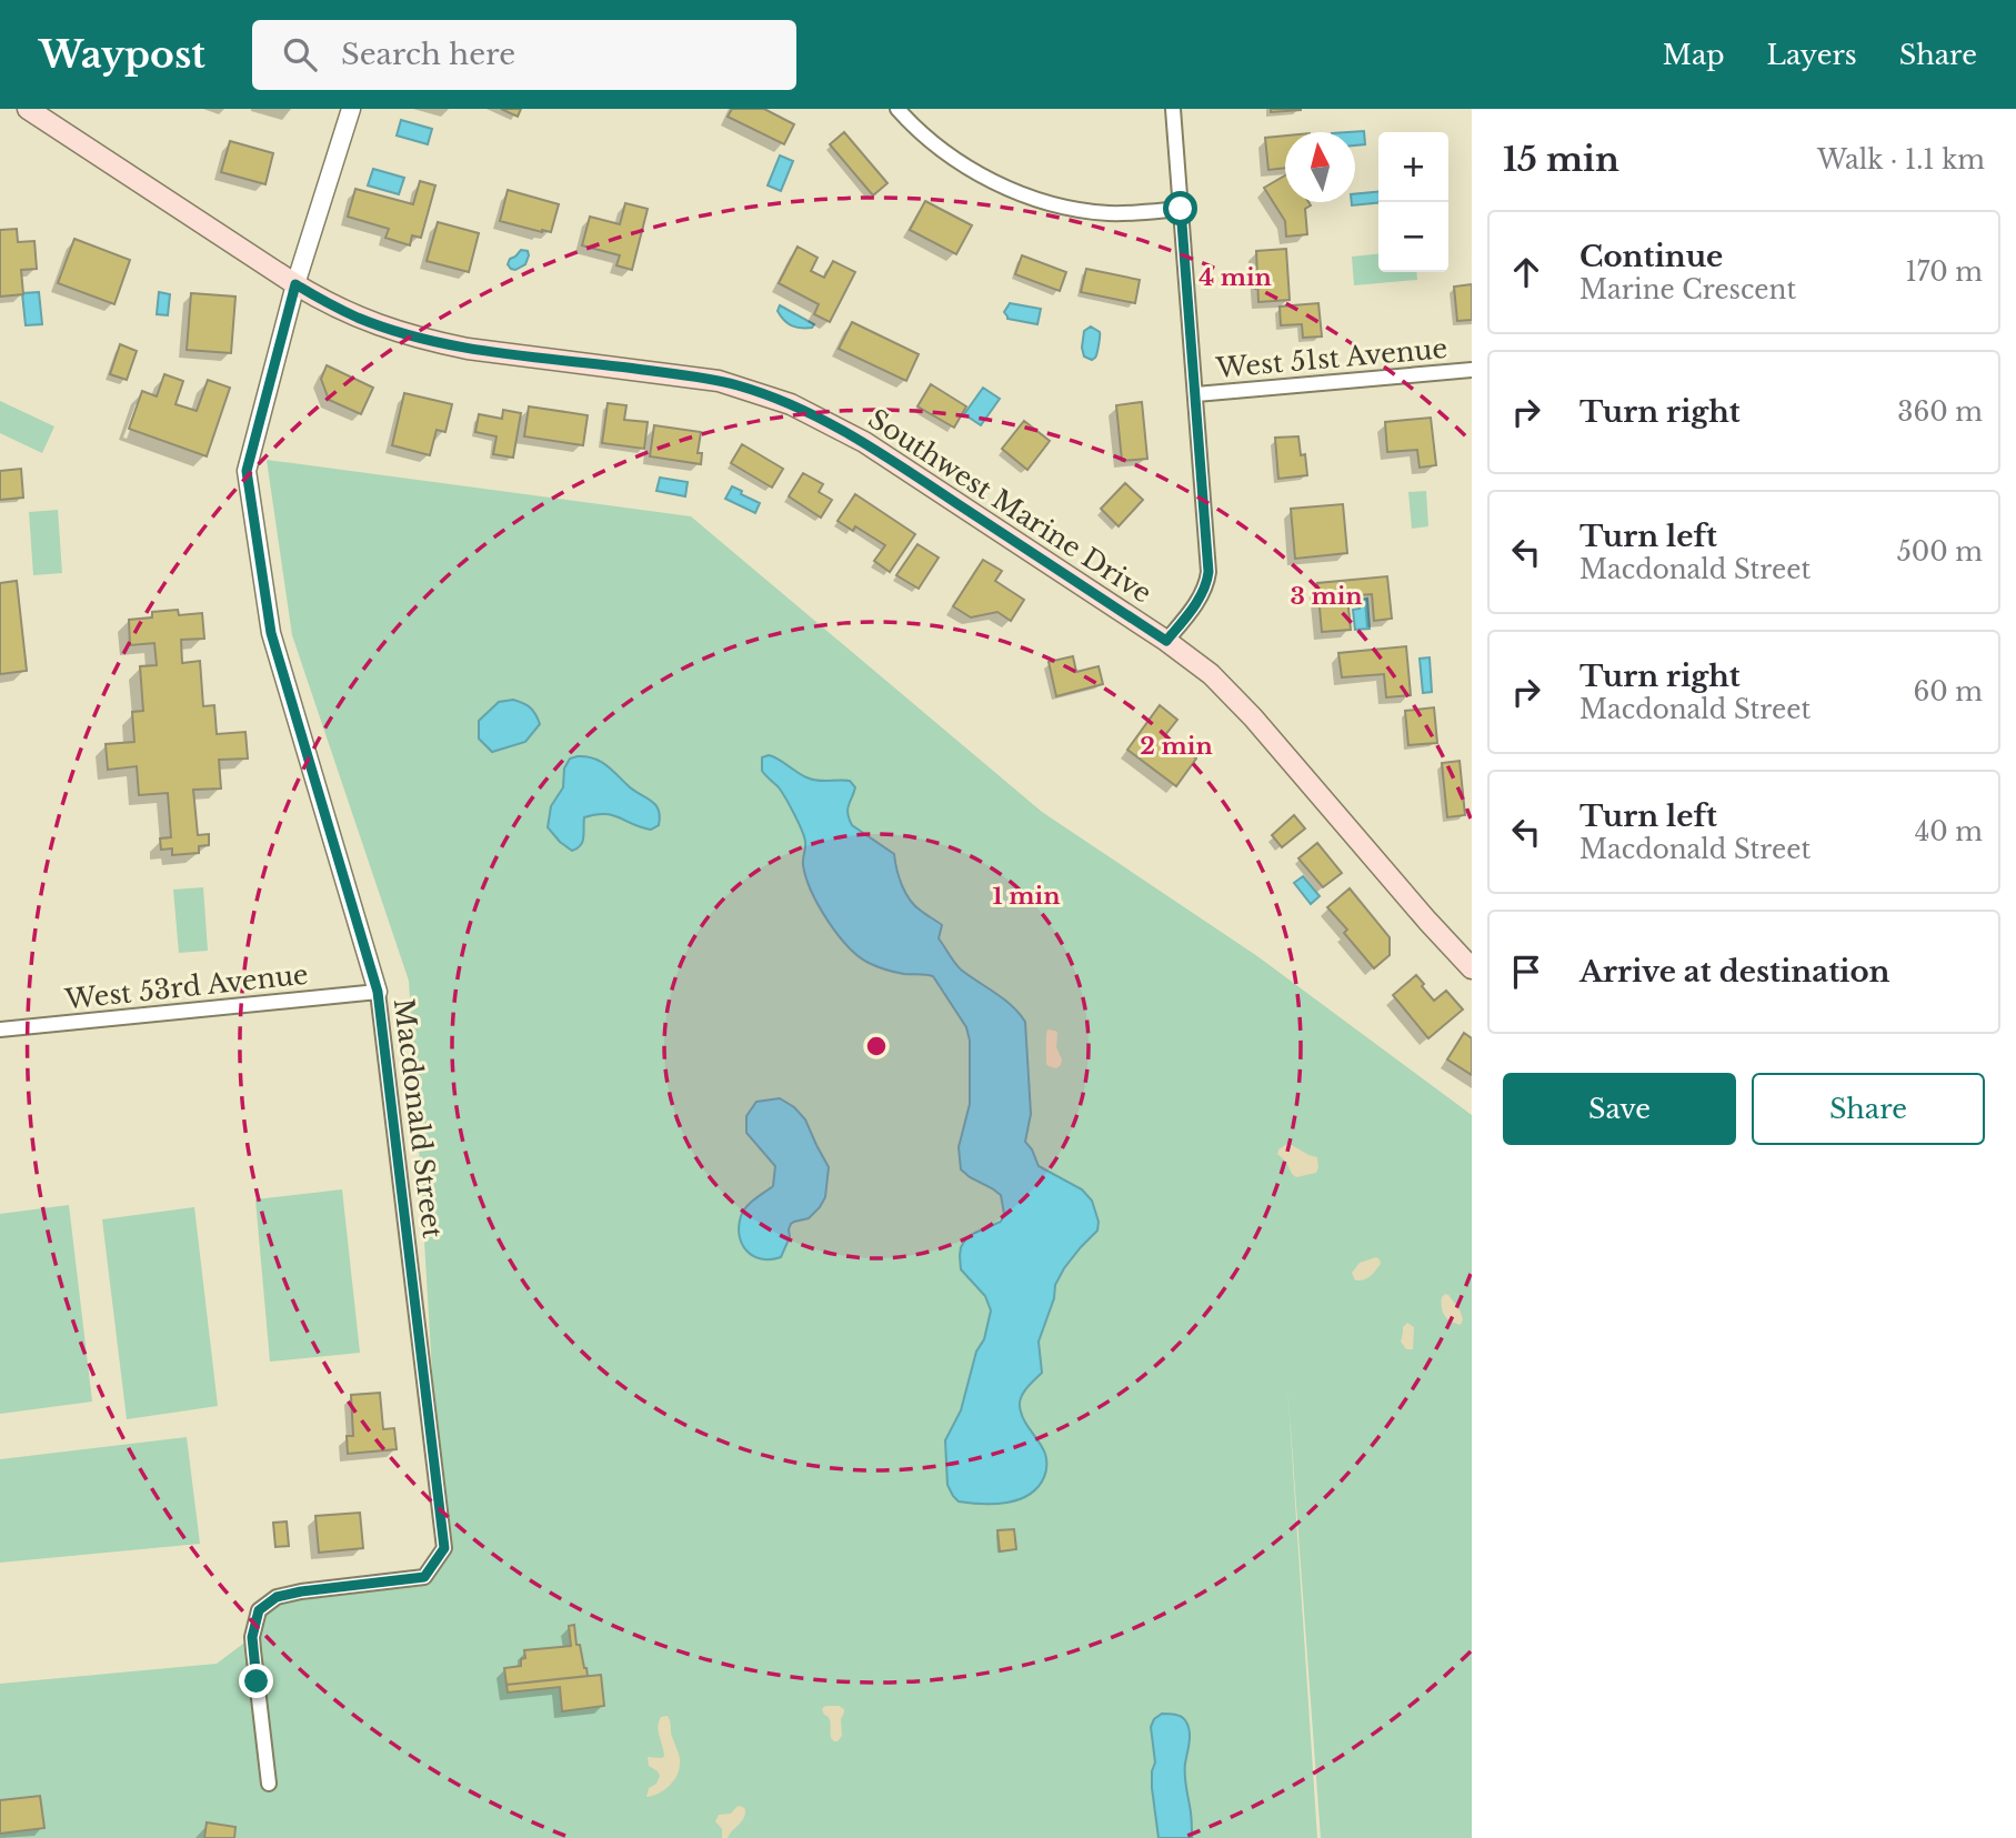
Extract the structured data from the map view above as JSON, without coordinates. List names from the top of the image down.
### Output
{
  "streets": {
    "main road": ["Southwest Marine Drive"],
    "street": ["West 51st Avenue", "West 53rd Avenue", "Macdonald Street"]
  },
  "crossings": [
    ["Southwest Marine Drive", "Macdonald Street"],
    ["West 53rd Avenue", "Macdonald Street"]
  ],
  "north": "top",
  "page": {
    "header": "Waypost",
    "search": "Search here",
    "nav": ["Map", "Layers", "Share"],
    "heading": ["15 min", "Walk · 1.1 km"],
    "map_buttons": ["+", "−"],
    "list": [
      ["Continue", "Marine Crescent", "170 m"],
      ["Turn right", "360 m"],
      ["Turn left", "Macdonald Street", "500 m"],
      ["Turn right", "Macdonald Street", "60 m"],
      ["Turn left", "Macdonald Street", "40 m"],
      "Arrive at destination"
    ],
    "buttons": ["Save", "Share"]
  },
  "rings": [
    "4 min",
    "3 min",
    "2 min",
    "1 min"
  ]
}
